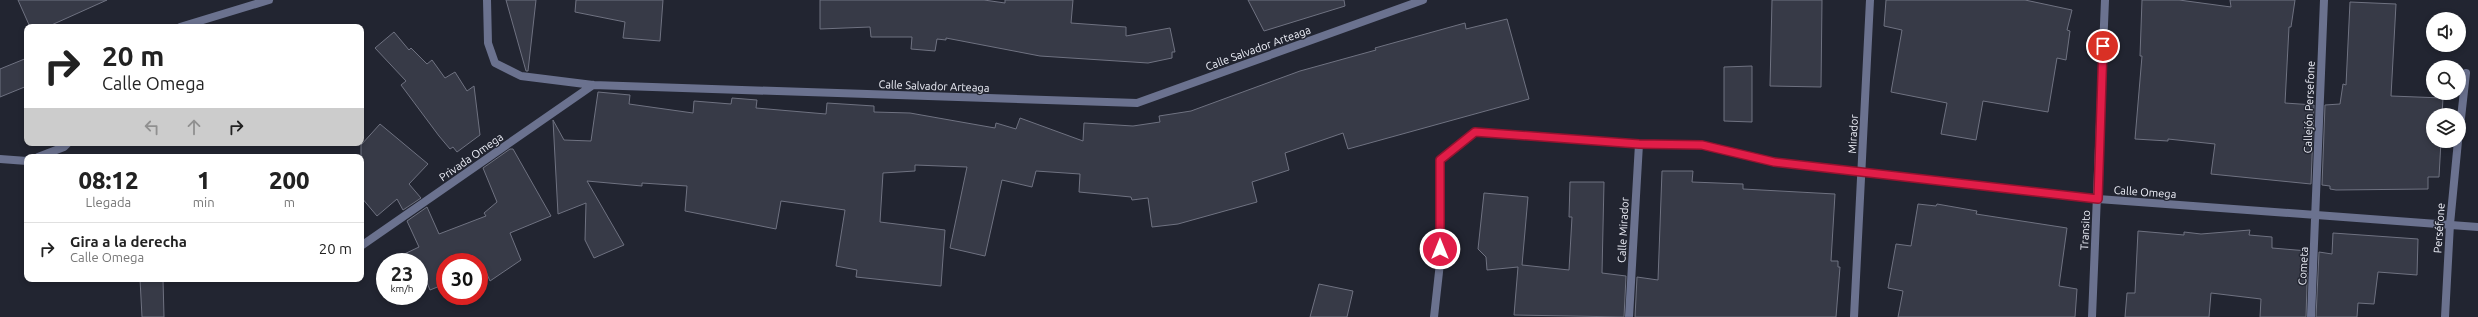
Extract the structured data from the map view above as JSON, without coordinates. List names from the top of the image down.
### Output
{
  "streets": {
    "street": [
      "Calle Salvador Arteaga",
      "Callejón Persefone",
      "Mirador",
      "Privada Omega",
      "Calle Omega",
      "Perséfone",
      "Calle Mirador",
      "Transito",
      "Cometa"
    ]
  },
  "crossings": [
    ["Calle Salvador Arteaga", "Privada Omega"],
    ["Callejón Persefone", "Calle Omega"],
    ["Callejón Persefone", "Cometa"],
    ["Mirador", "Calle Omega"],
    ["Calle Omega", "Perséfone"],
    ["Calle Omega", "Calle Mirador"],
    ["Calle Omega", "Transito"],
    ["Calle Omega", "Cometa"]
  ],
  "page": {
    "turn": ["20 m", "Calle Omega"],
    "eta": [
      "08:12",
      "Llegada",
      "1",
      "min",
      "200",
      "m"
    ],
    "list": [
      {
        "name": "Gira a la derecha",
        "note": "Calle Omega",
        "value": "20 m"
      }
    ],
    "speed": "23 km/h",
    "limit": "30"
  }
}
